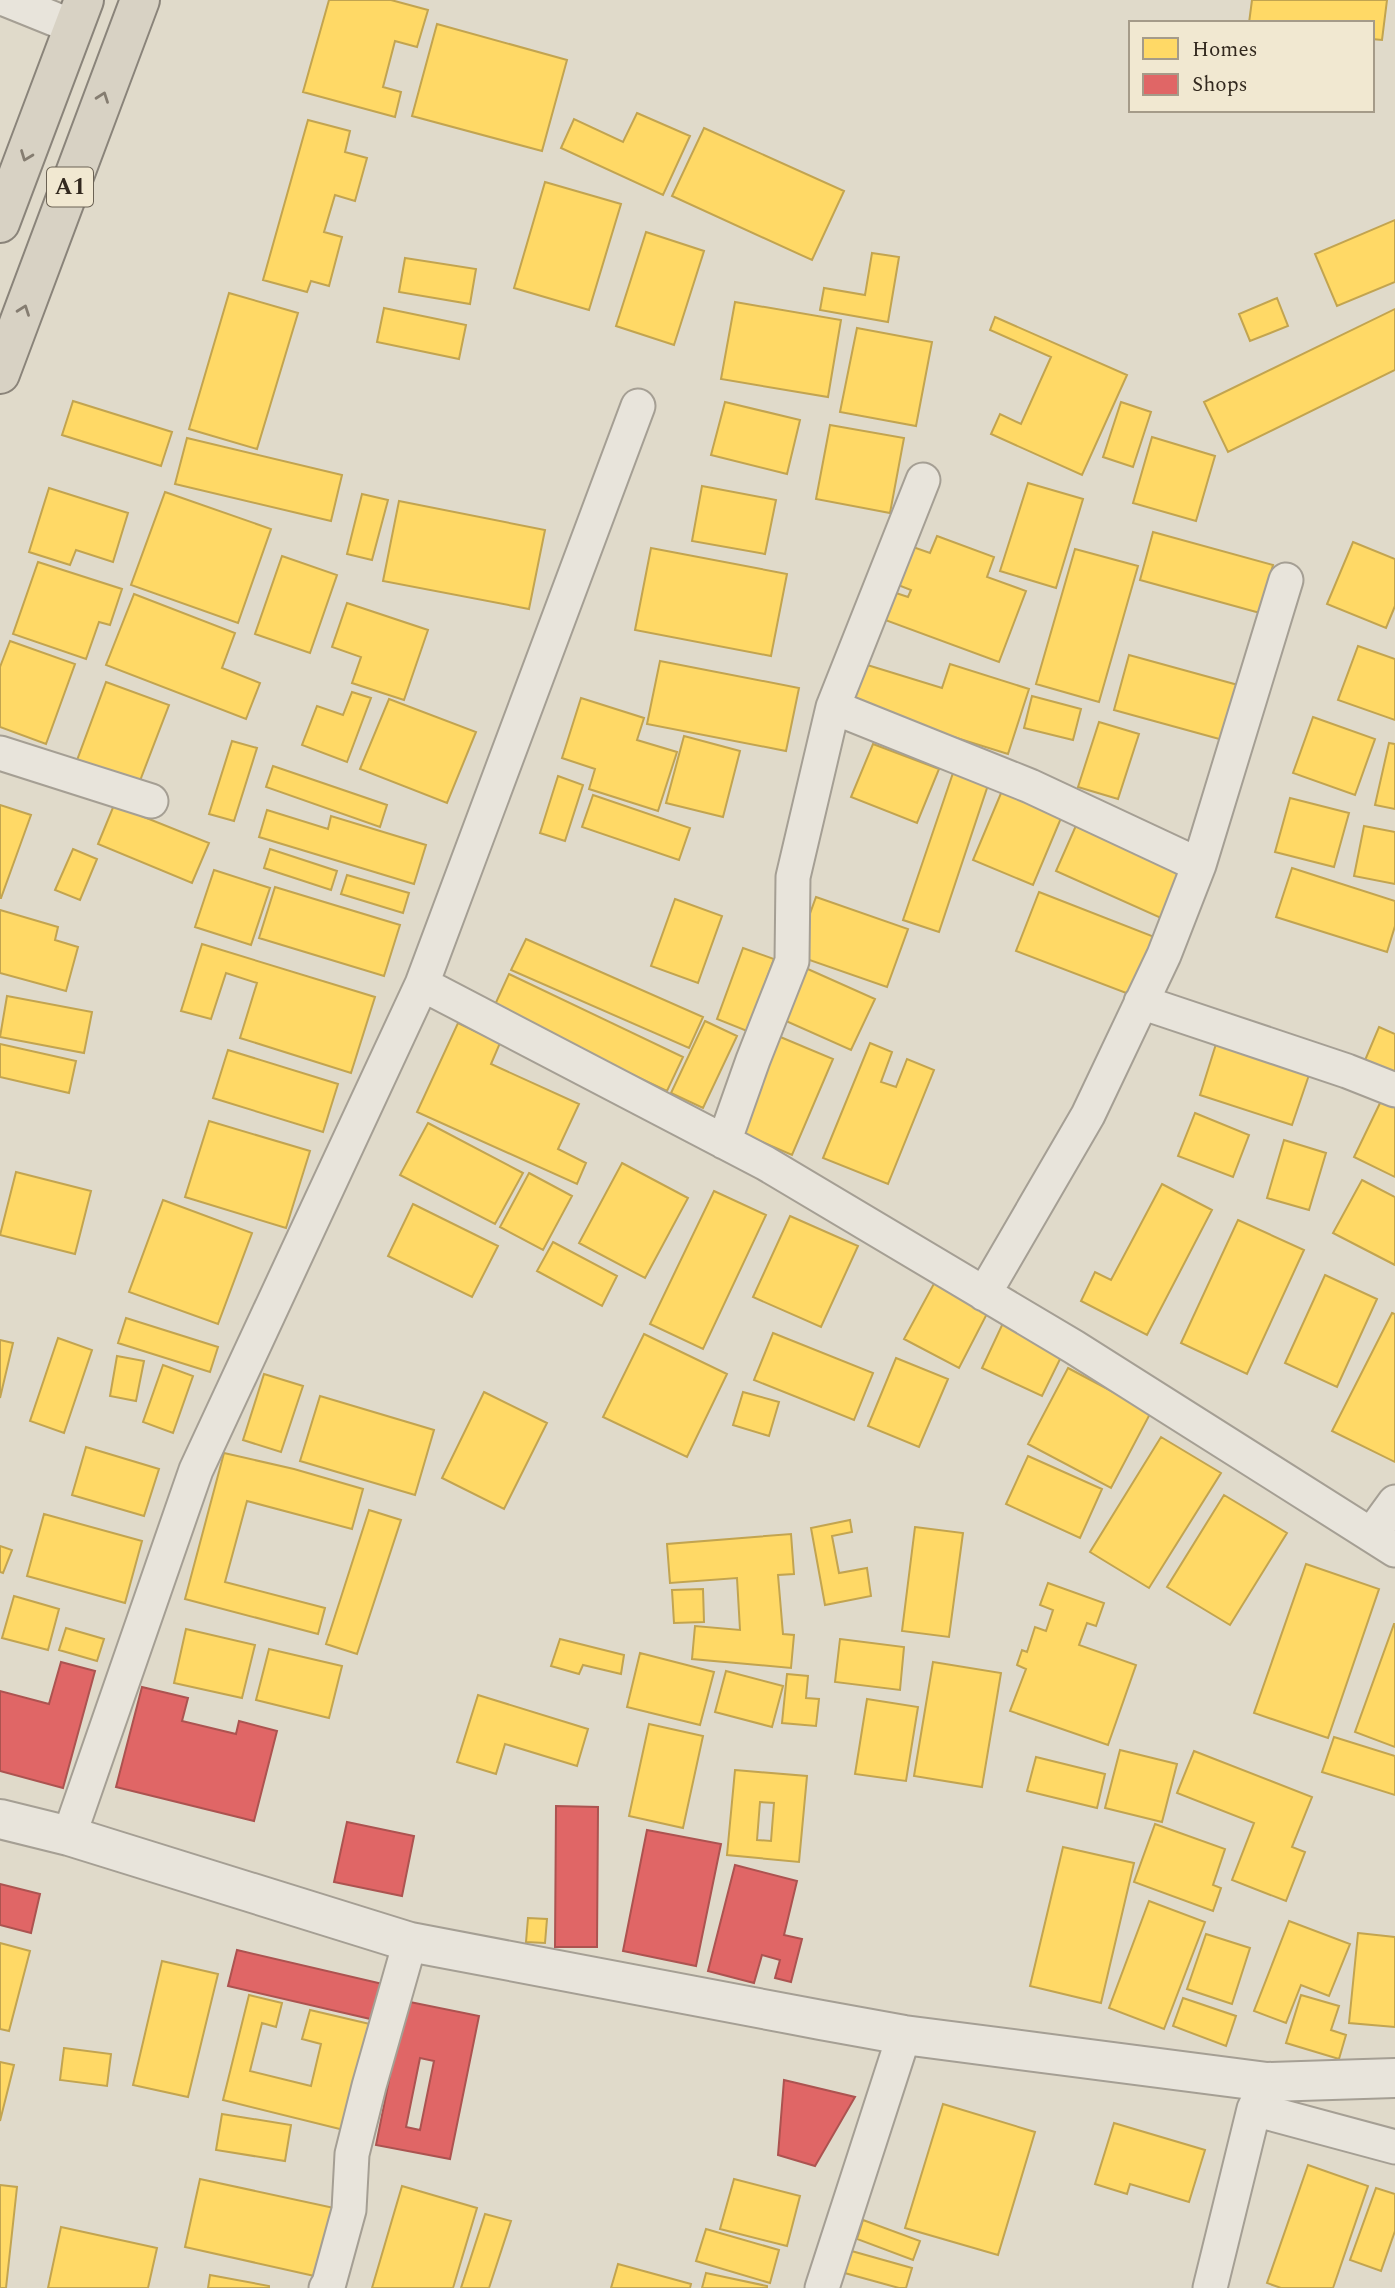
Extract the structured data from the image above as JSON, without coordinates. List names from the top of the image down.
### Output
{
  "streets": {
    "highway": ["A1"]
  },
  "legend": ["Homes", "Shops"]
}
